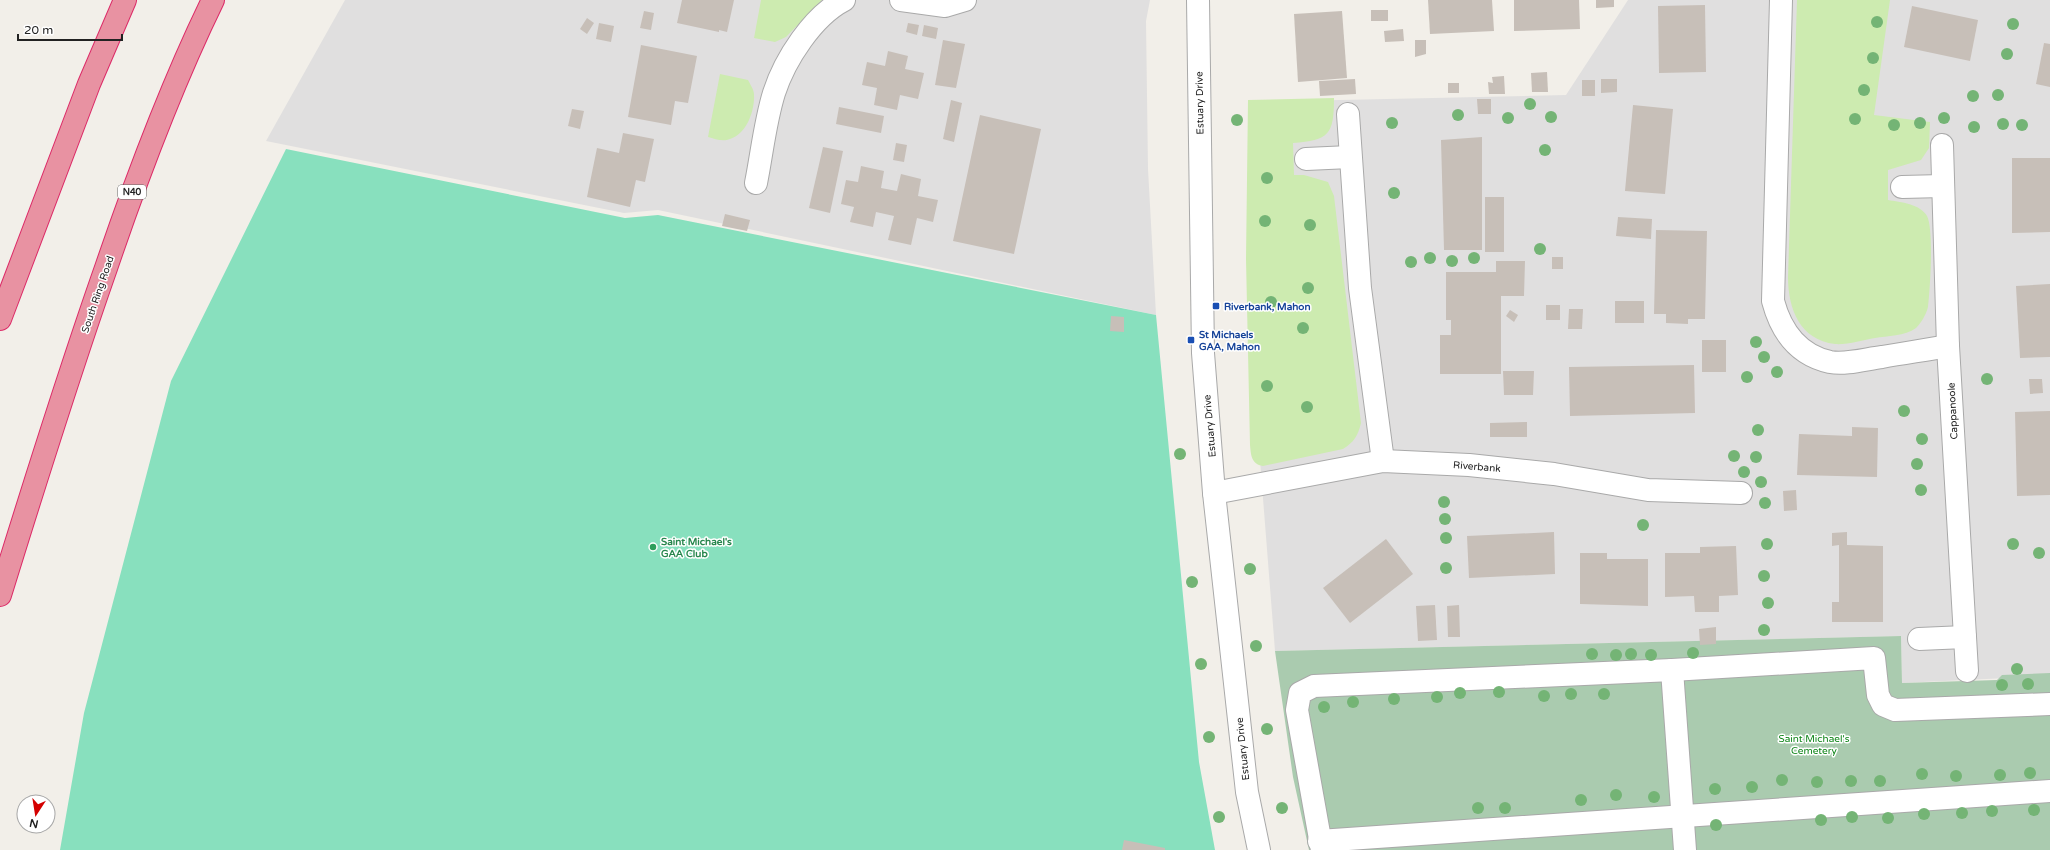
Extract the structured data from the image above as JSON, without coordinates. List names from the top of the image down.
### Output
{
  "streets": {
    "highway": ["N40", "South Ring Road"],
    "street": ["Estuary Drive", "Cappanoole", "Riverbank"]
  },
  "crossings": [
    ["Estuary Drive", "Riverbank"]
  ],
  "parks": ["Saint Michael's Cemetery"],
  "places": {
    "transit": ["Riverbank, Mahon", "St Michaels GAA, Mahon"],
    "other": ["Saint Michael's GAA Club"]
  },
  "scale_bar": "20 m",
  "north": "bottom"
}
